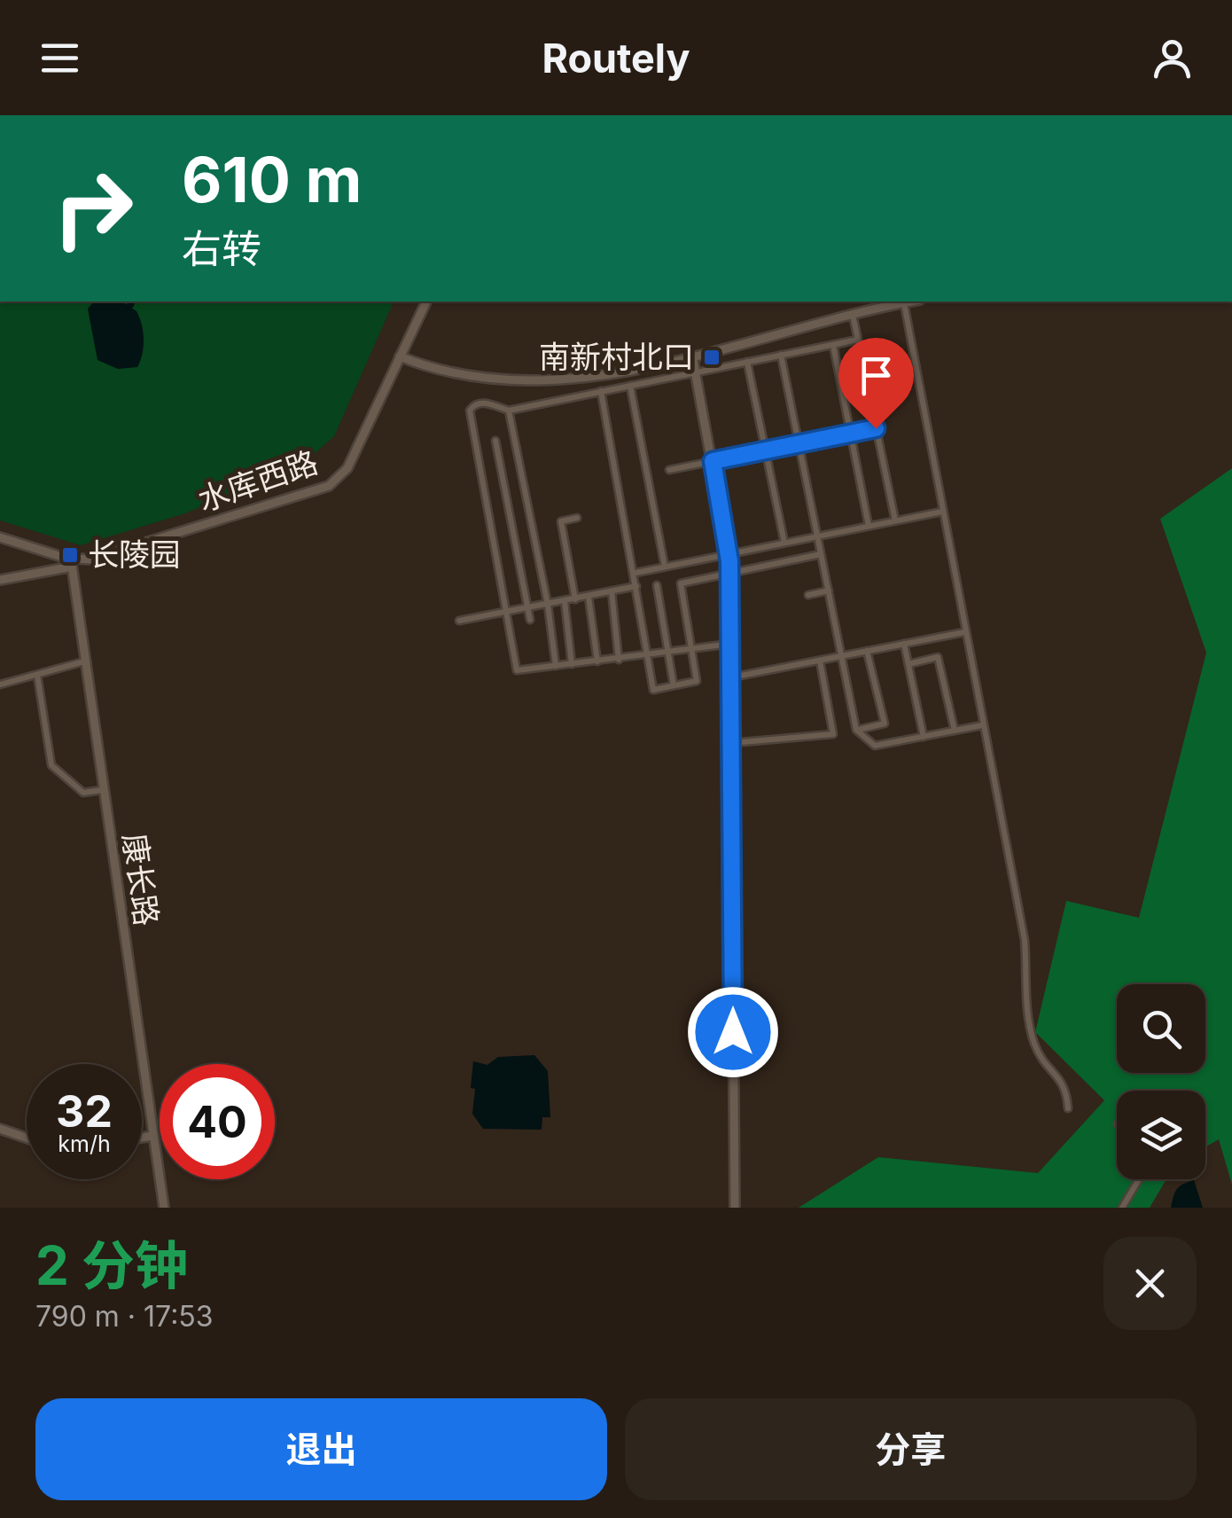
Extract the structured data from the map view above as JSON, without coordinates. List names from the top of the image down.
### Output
{
  "streets": {
    "street": ["水库西路", "康长路"]
  },
  "crossings": [
    ["水库西路", "康长路"]
  ],
  "places": {
    "transit": ["南新村北口", "长陵园"]
  },
  "page": {
    "header": "Routely",
    "turn": ["610 m", "右转"],
    "speed": "32 km/h",
    "limit": "40",
    "heading": ["2 分钟", "790 m · 17:53"],
    "buttons": ["退出", "分享"]
  }
}
